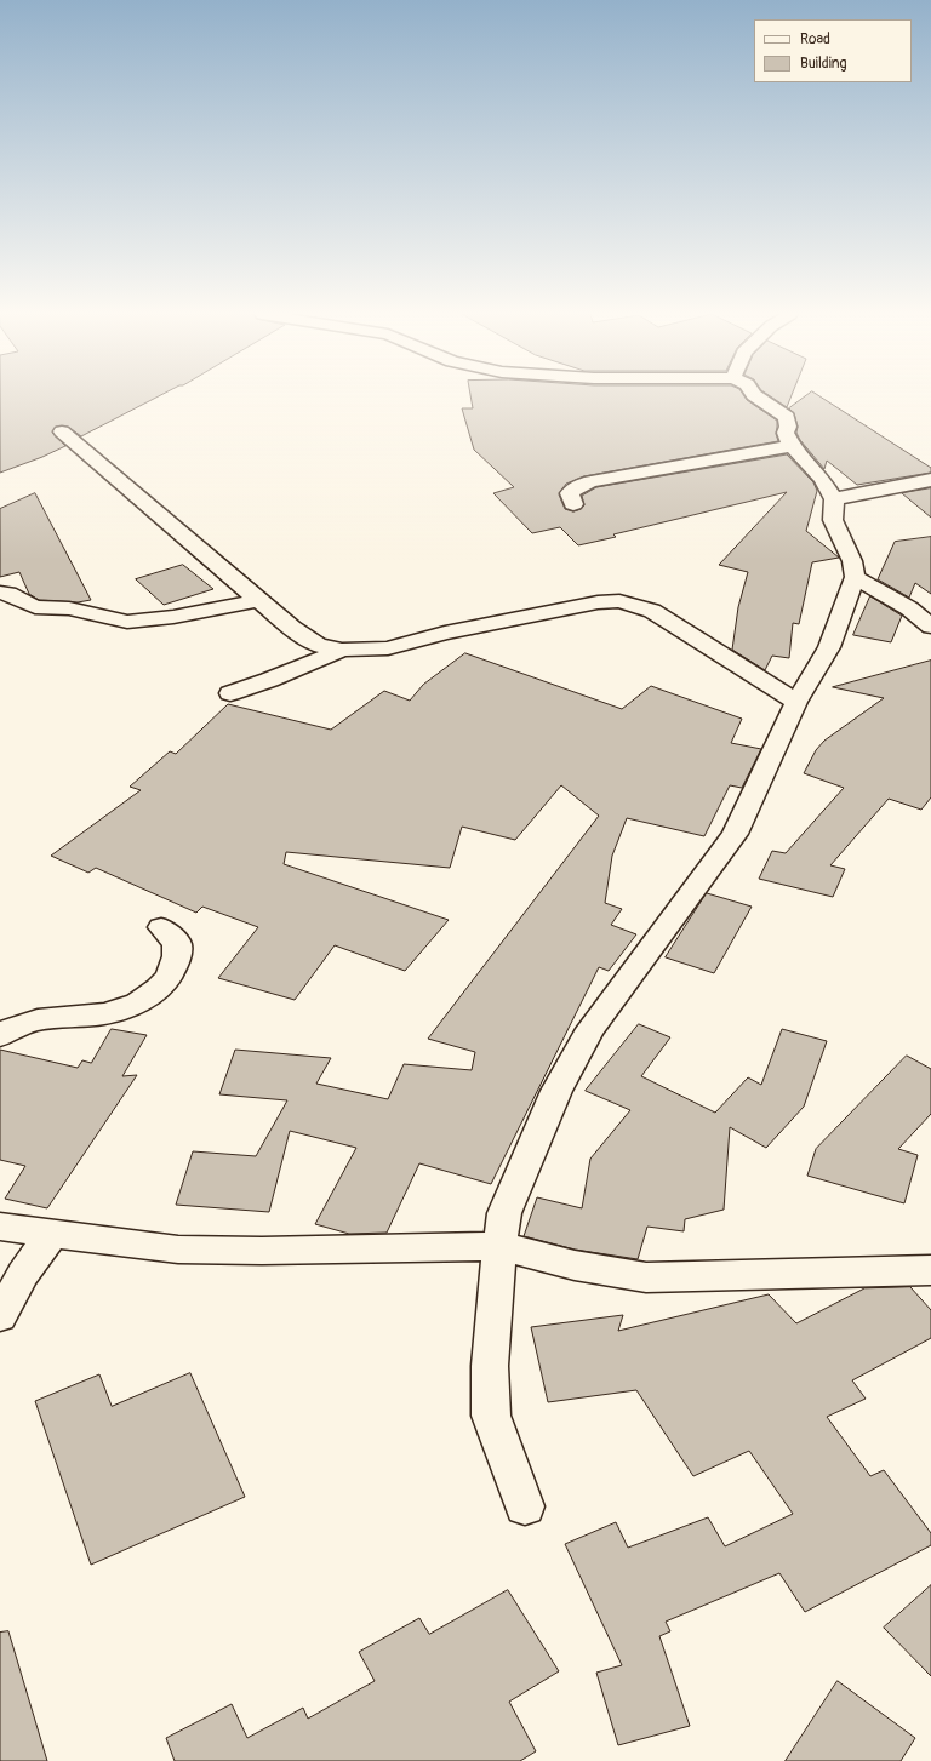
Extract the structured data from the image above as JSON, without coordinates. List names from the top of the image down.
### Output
{
  "legend": ["Road", "Building"]
}
